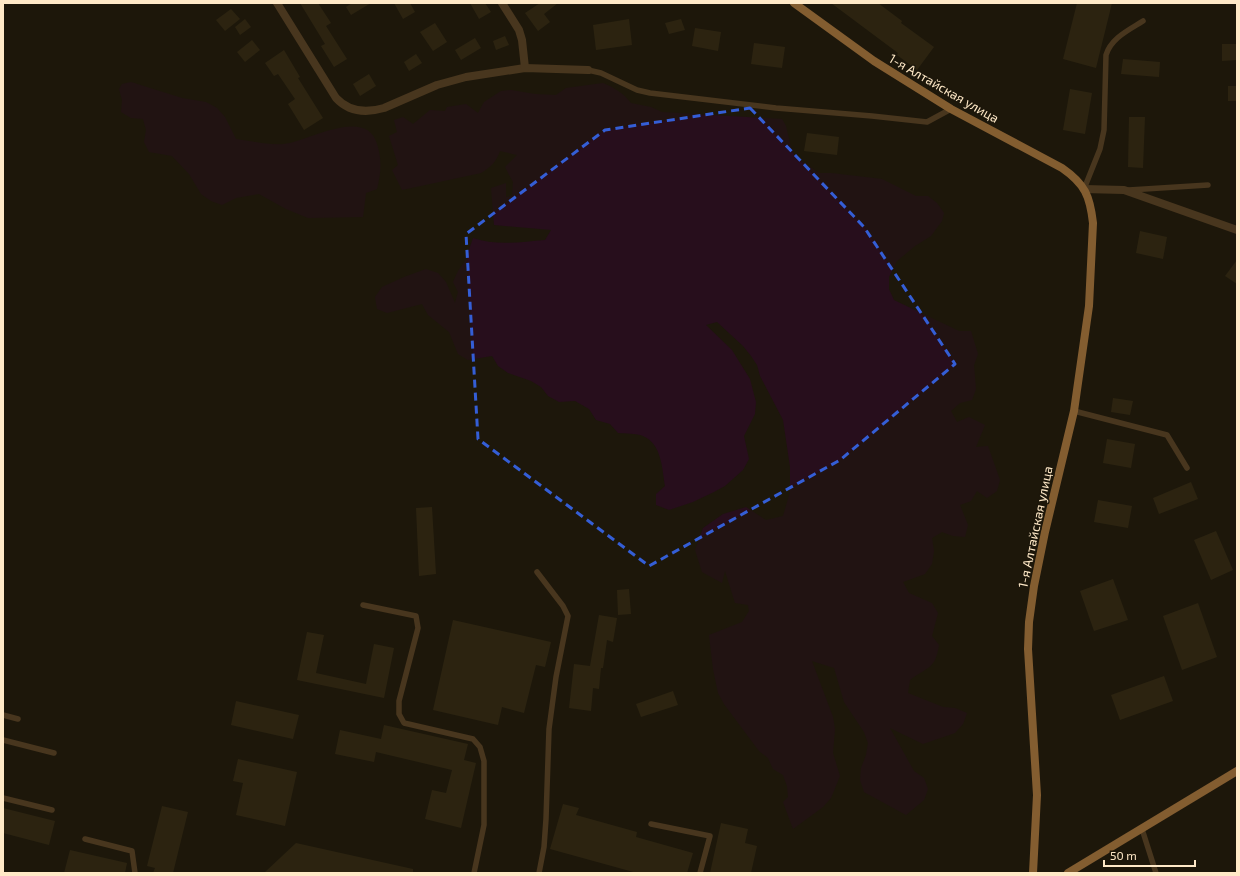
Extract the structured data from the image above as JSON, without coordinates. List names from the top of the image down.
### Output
{
  "streets": {
    "street": ["1-я Алтайская улица"]
  },
  "scale_bar": "50 m"
}
